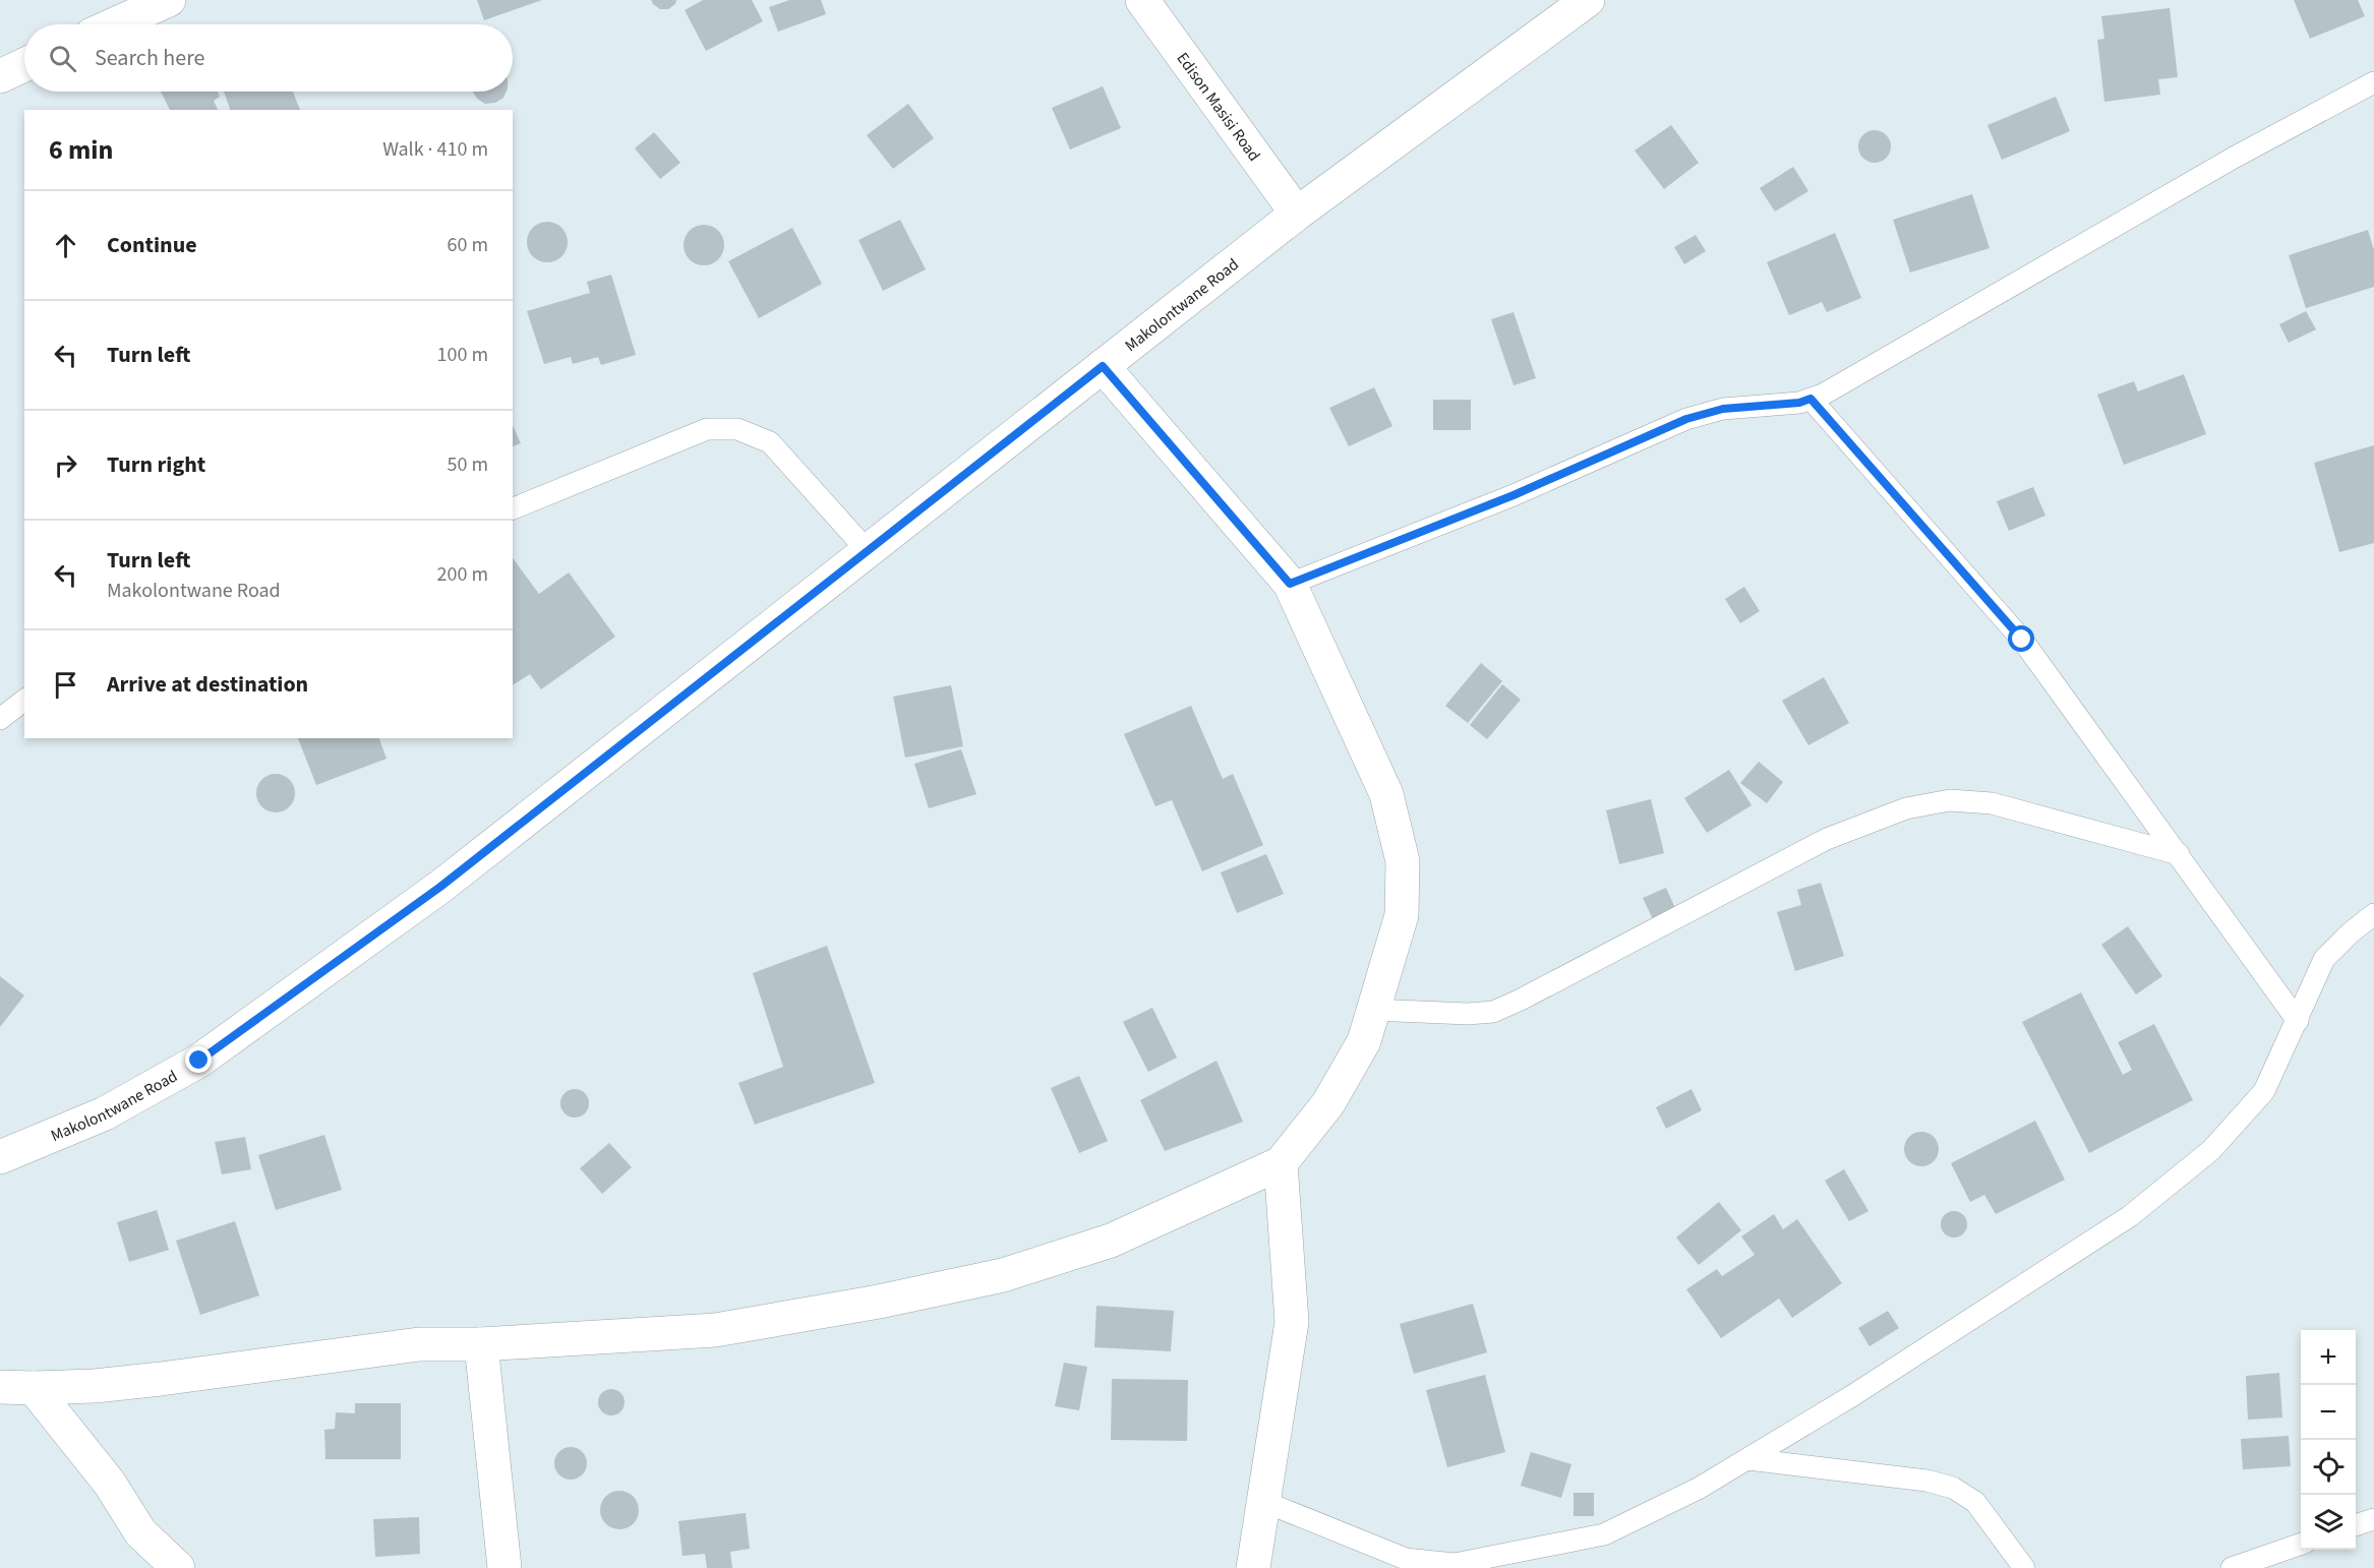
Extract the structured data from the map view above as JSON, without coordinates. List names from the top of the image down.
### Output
{
  "streets": {
    "street": ["Edison Masisi Road", "Makolontwane Road"]
  },
  "crossings": [
    ["Edison Masisi Road", "Makolontwane Road"]
  ],
  "page": {
    "search": "Search here",
    "heading": ["6 min", "Walk · 410 m"],
    "list": [
      ["Continue", "60 m"],
      ["Turn left", "100 m"],
      ["Turn right", "50 m"],
      ["Turn left", "Makolontwane Road", "200 m"],
      "Arrive at destination"
    ],
    "map_buttons": ["+", "−"]
  }
}
